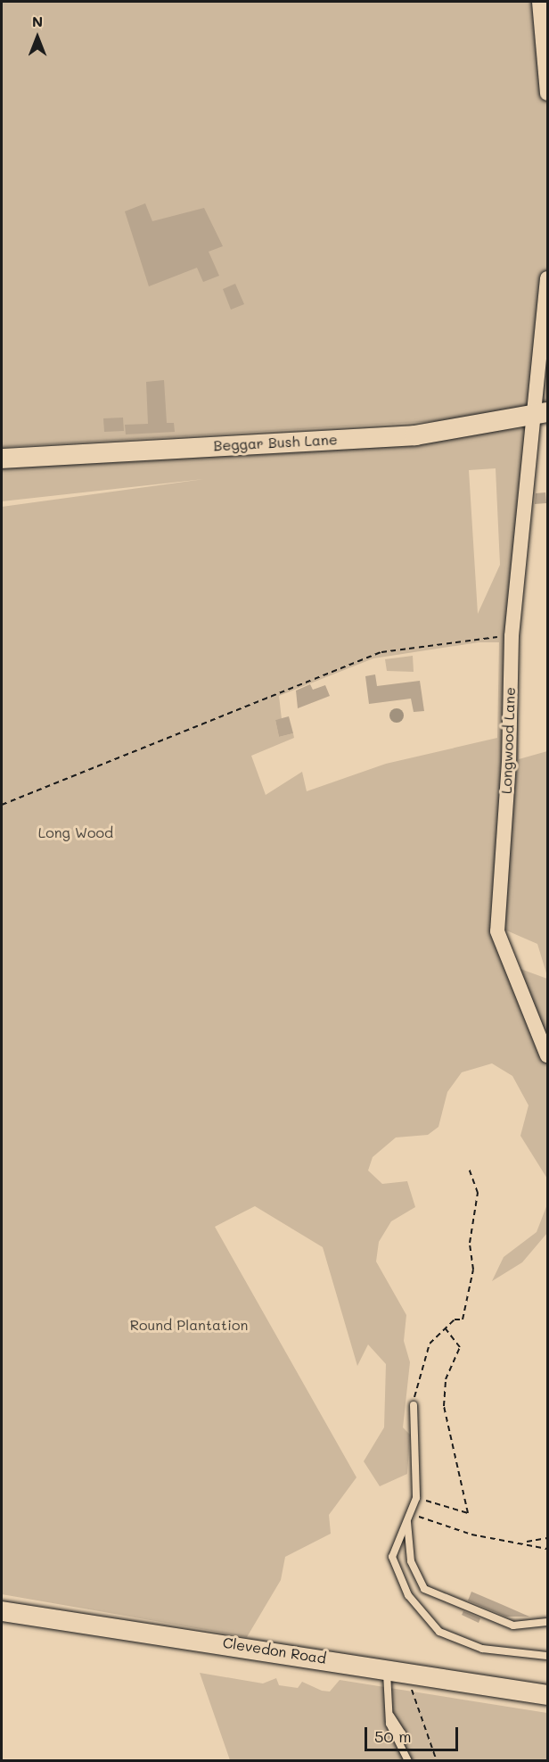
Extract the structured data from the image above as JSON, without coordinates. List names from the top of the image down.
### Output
{
  "streets": {
    "main road": ["Beggar Bush Lane", "Clevedon Road"],
    "street": ["Longwood Lane"]
  },
  "crossings": [
    ["Beggar Bush Lane", "Longwood Lane"]
  ],
  "parks": ["Long Wood", "Round Plantation"],
  "scale_bar": "50 m",
  "north": "top"
}
